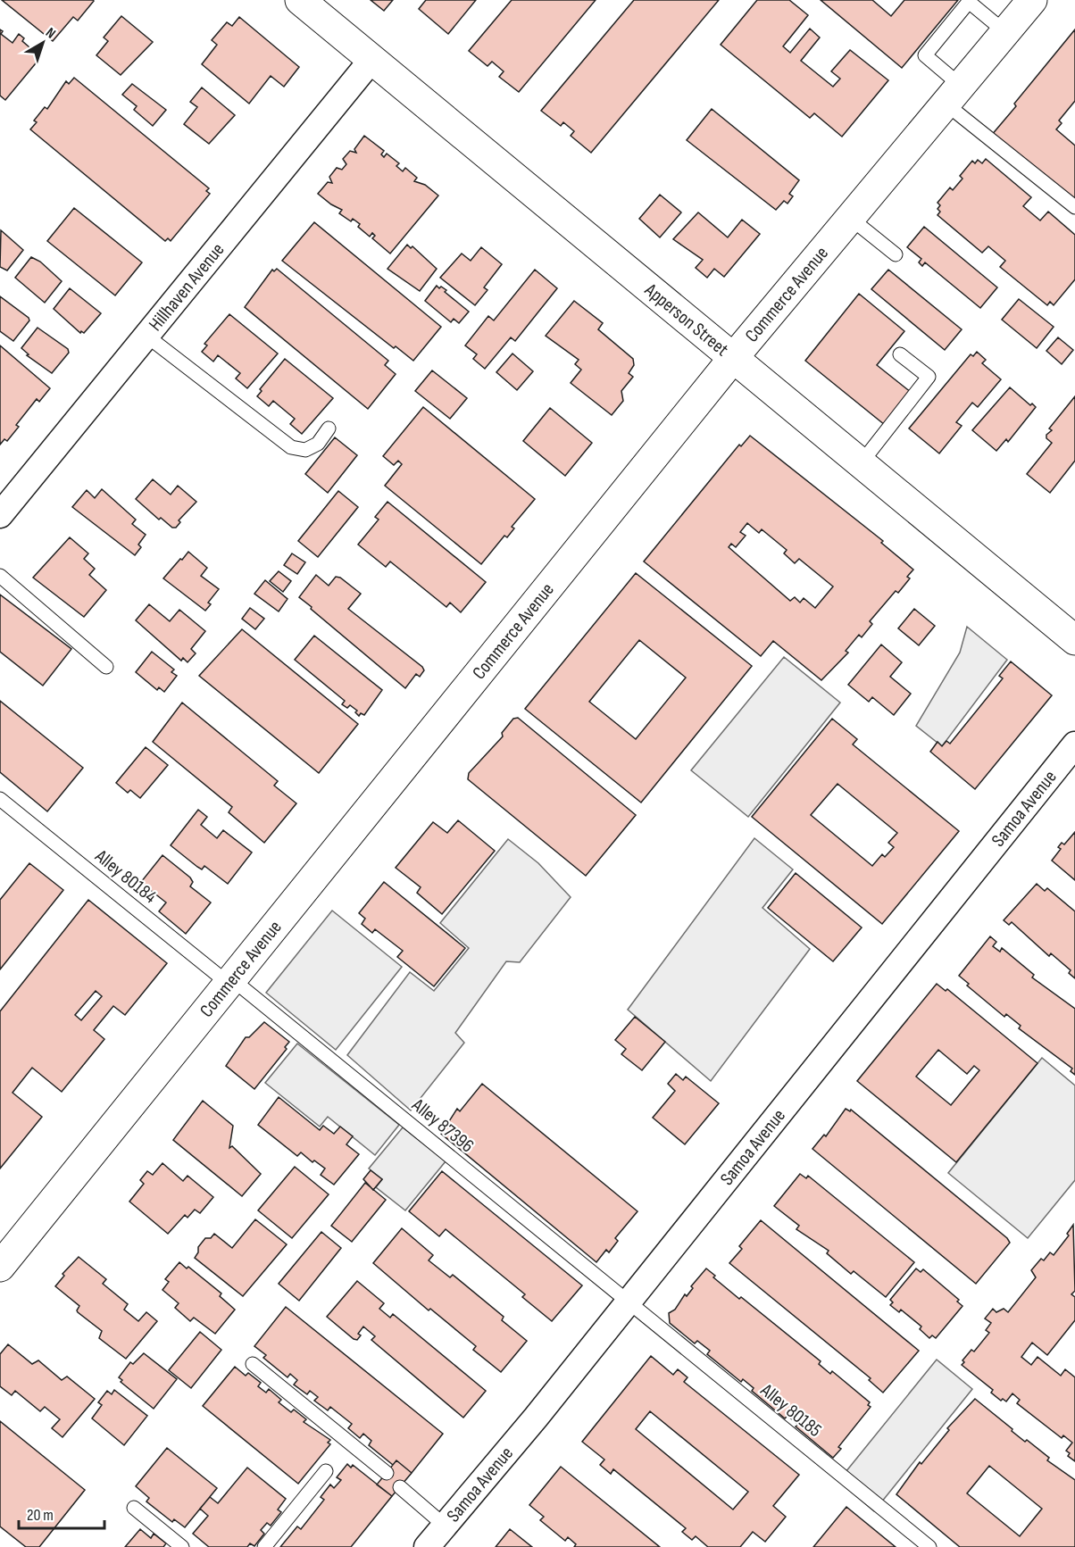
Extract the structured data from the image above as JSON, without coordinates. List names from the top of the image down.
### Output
{
  "streets": {
    "street": [
      "Hillhaven Avenue",
      "Commerce Avenue",
      "Apperson Street",
      "Samoa Avenue"
    ],
    "lane": ["Alley 80184", "Alley 87396", "Alley 80185"]
  },
  "crossings": [
    ["Hillhaven Avenue", "Apperson Street"],
    ["Commerce Avenue", "Apperson Street"],
    ["Commerce Avenue", "Alley 80184"],
    ["Commerce Avenue", "Alley 87396"],
    ["Samoa Avenue", "Alley 87396"],
    ["Samoa Avenue", "Alley 80185"],
    ["Alley 80184", "Alley 87396"],
    ["Alley 87396", "Alley 80185"]
  ],
  "scale_bar": "20 m",
  "north": "top right"
}
